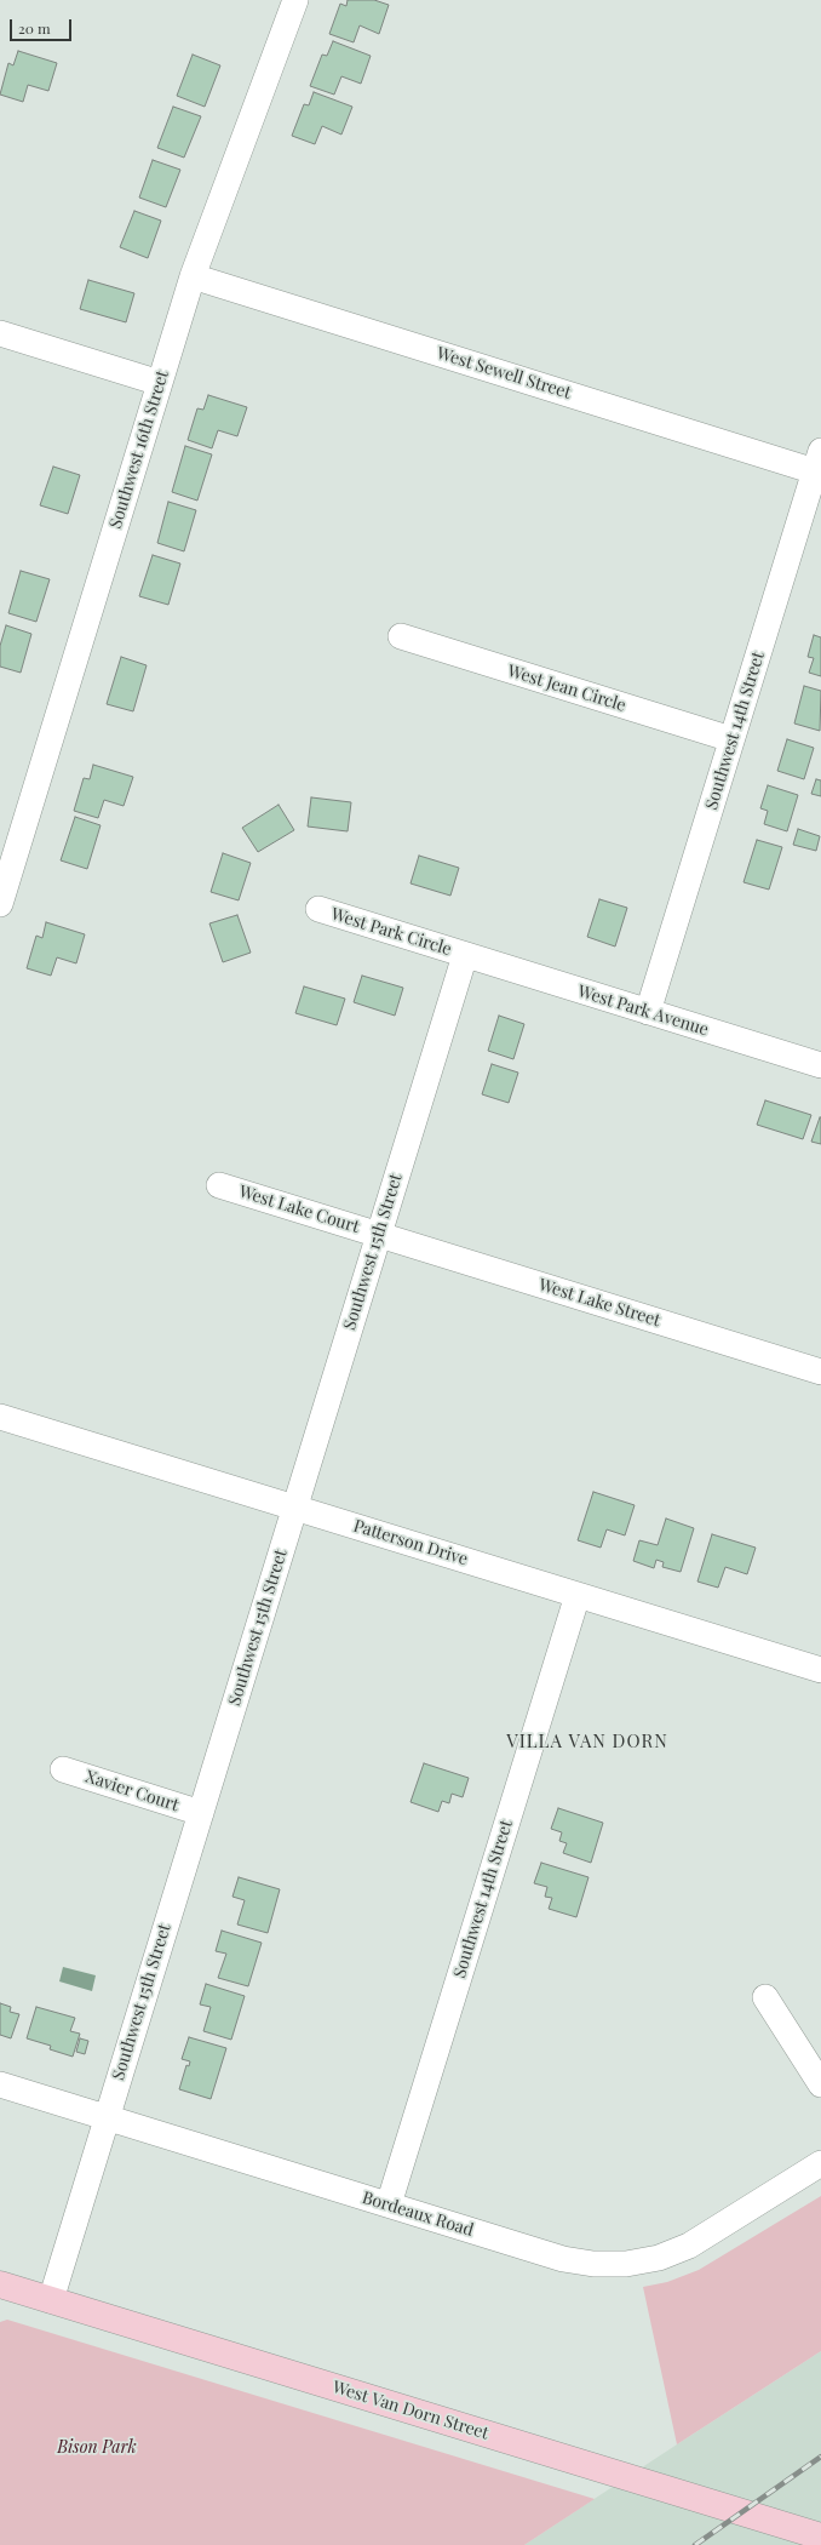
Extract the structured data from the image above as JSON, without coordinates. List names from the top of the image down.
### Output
{
  "streets": {
    "main road": ["West Van Dorn Street"],
    "street": [
      "West Sewell Street",
      "Southwest 16th Street",
      "West Jean Circle",
      "Southwest 14th Street",
      "West Park Circle",
      "West Park Avenue",
      "West Lake Court",
      "Southwest 15th Street",
      "West Lake Street",
      "Patterson Drive",
      "Xavier Court",
      "Bordeaux Road"
    ]
  },
  "crossings": [
    ["West Sewell Street", "Southwest 16th Street"],
    ["West Sewell Street", "Southwest 14th Street"],
    ["West Jean Circle", "Southwest 14th Street"],
    ["Southwest 14th Street", "West Park Avenue"],
    ["Southwest 14th Street", "Patterson Drive"],
    ["Southwest 14th Street", "Bordeaux Road"],
    ["West Park Circle", "West Park Avenue"],
    ["West Park Circle", "Southwest 15th Street"],
    ["West Park Avenue", "Southwest 15th Street"],
    ["West Lake Court", "Southwest 15th Street"],
    ["West Lake Court", "West Lake Street"],
    ["Southwest 15th Street", "West Lake Street"],
    ["Southwest 15th Street", "Patterson Drive"],
    ["Southwest 15th Street", "Xavier Court"],
    ["Southwest 15th Street", "Bordeaux Road"],
    ["Southwest 15th Street", "West Van Dorn Street"]
  ],
  "districts": ["VILLA VAN DORN"],
  "parks": ["Bison Park"],
  "scale_bar": "20 m"
}
